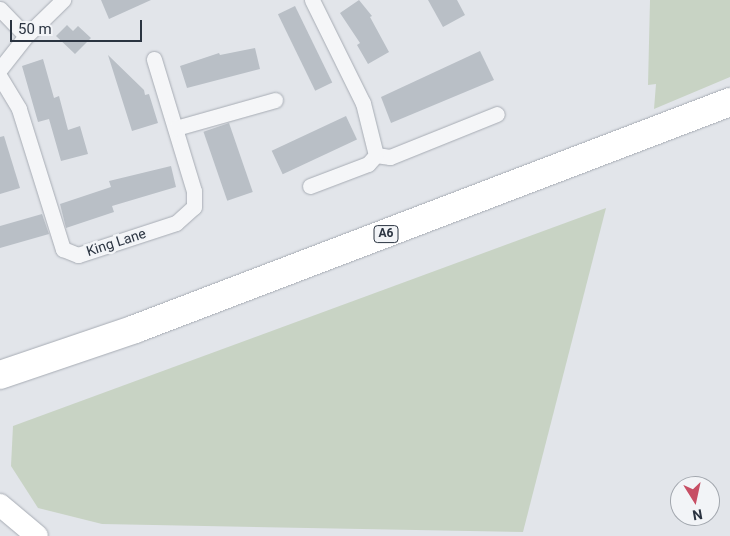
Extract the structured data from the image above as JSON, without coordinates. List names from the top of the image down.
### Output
{
  "streets": {
    "highway": ["A6"],
    "street": ["King Lane"]
  },
  "scale_bar": "50 m",
  "north": "bottom"
}
